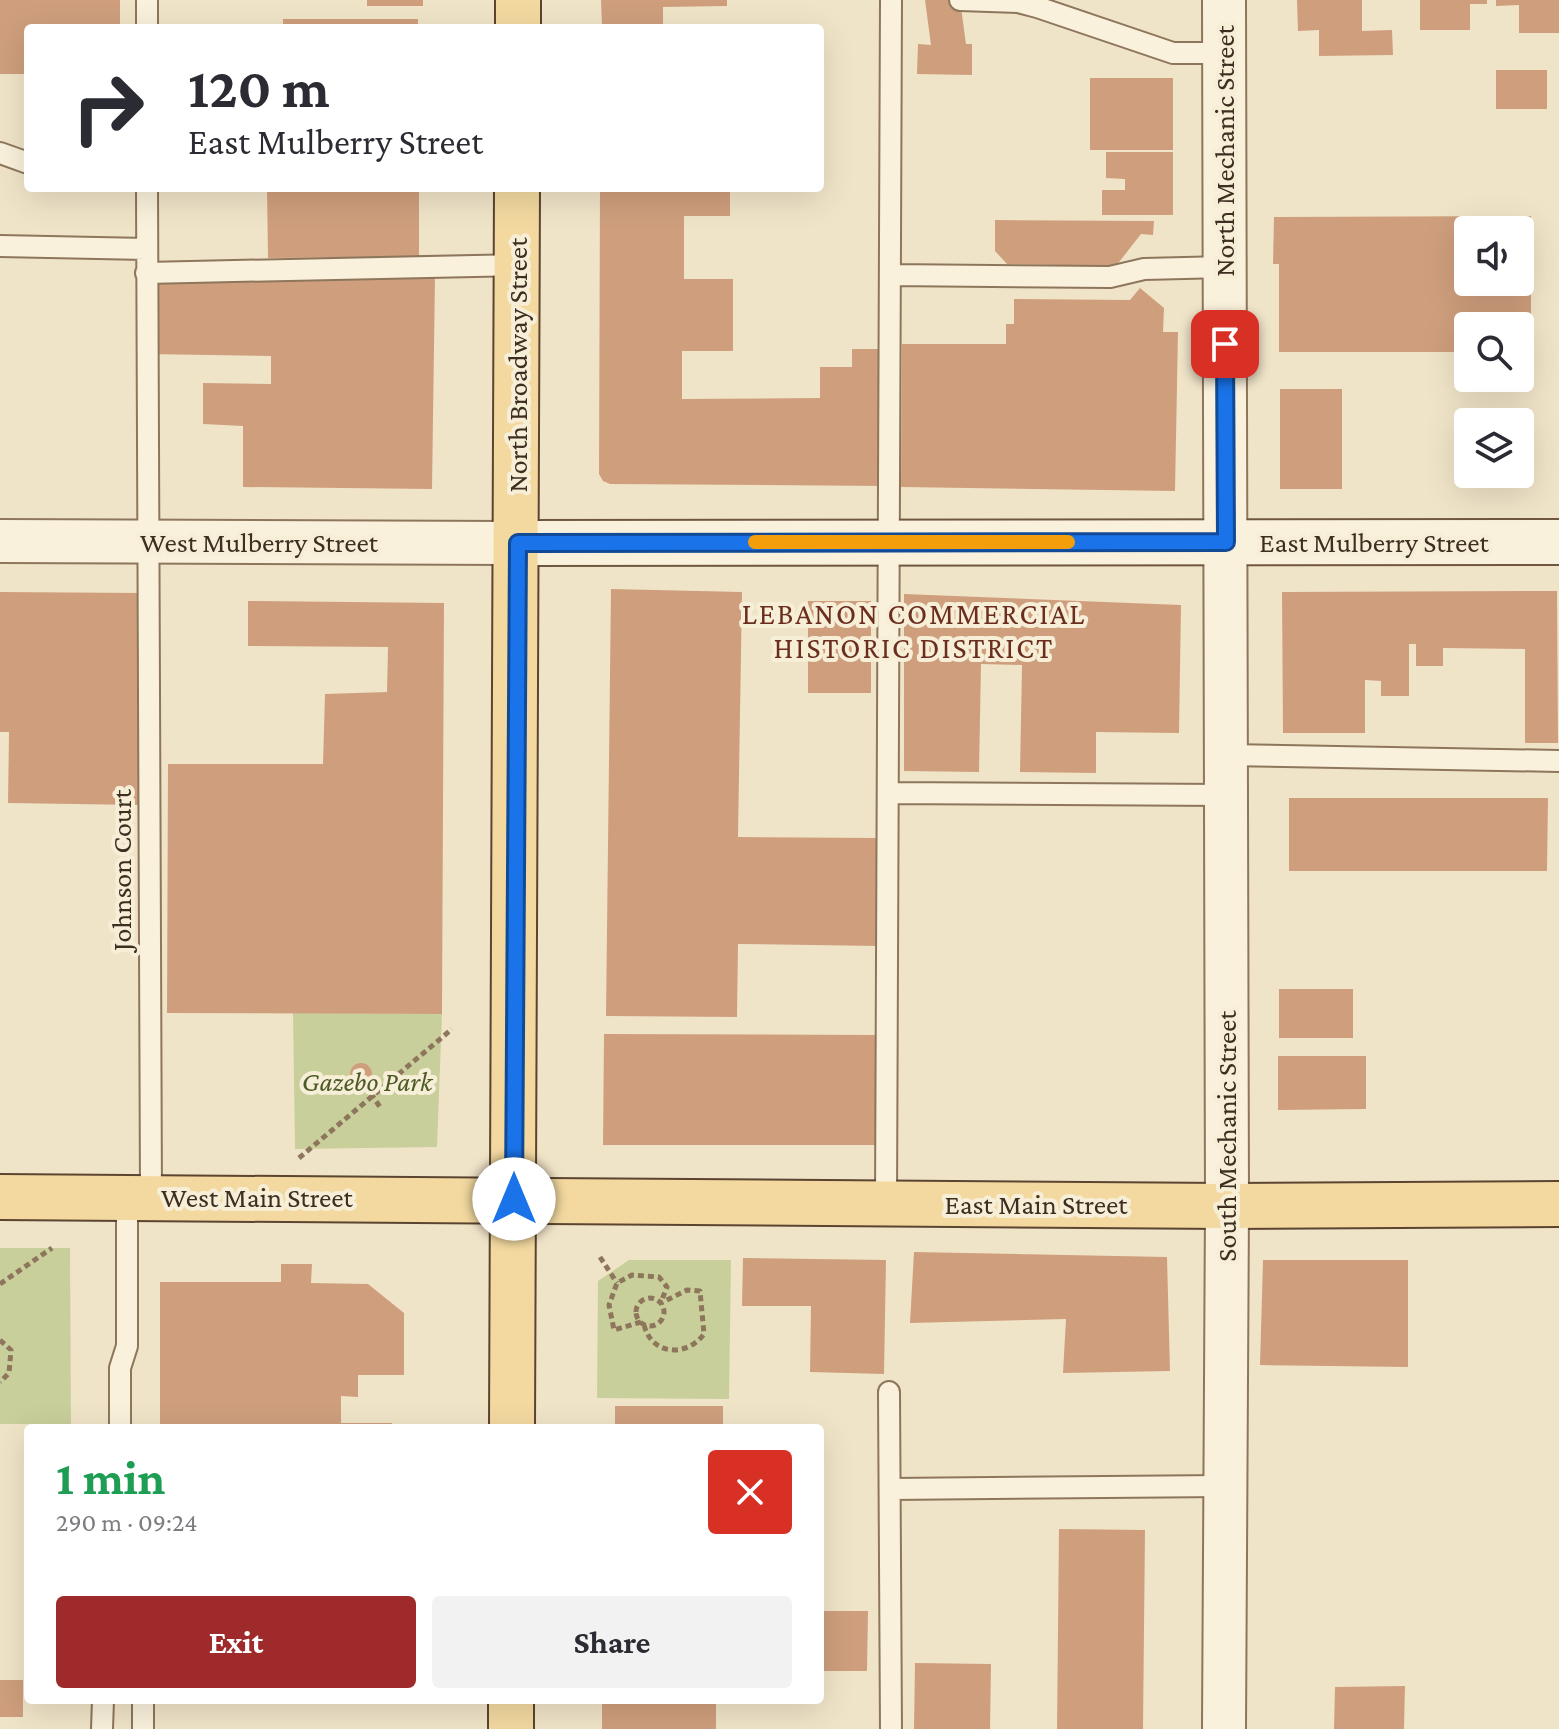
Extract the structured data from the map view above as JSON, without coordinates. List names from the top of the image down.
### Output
{
  "streets": {
    "main road": ["North Broadway Street", "West Main Street", "East Main Street"],
    "street": [
      "North Mechanic Street",
      "West Mulberry Street",
      "East Mulberry Street",
      "South Mechanic Street"
    ],
    "lane": ["Johnson Court"]
  },
  "crossings": [
    ["North Mechanic Street", "East Mulberry Street"],
    ["North Mechanic Street", "South Mechanic Street"],
    ["North Broadway Street", "West Mulberry Street"],
    ["North Broadway Street", "East Mulberry Street"],
    ["North Broadway Street", "West Main Street"],
    ["North Broadway Street", "East Main Street"],
    ["West Mulberry Street", "East Mulberry Street"],
    ["West Mulberry Street", "Johnson Court"],
    ["East Mulberry Street", "South Mechanic Street"],
    ["Johnson Court", "West Main Street"],
    ["South Mechanic Street", "East Main Street"],
    ["West Main Street", "East Main Street"]
  ],
  "districts": ["LEBANON COMMERCIAL HISTORIC DISTRICT"],
  "parks": ["Gazebo Park"],
  "page": {
    "turn": ["120 m", "East Mulberry Street"],
    "heading": ["1 min", "290 m · 09:24"],
    "buttons": ["Exit", "Share"]
  }
}
